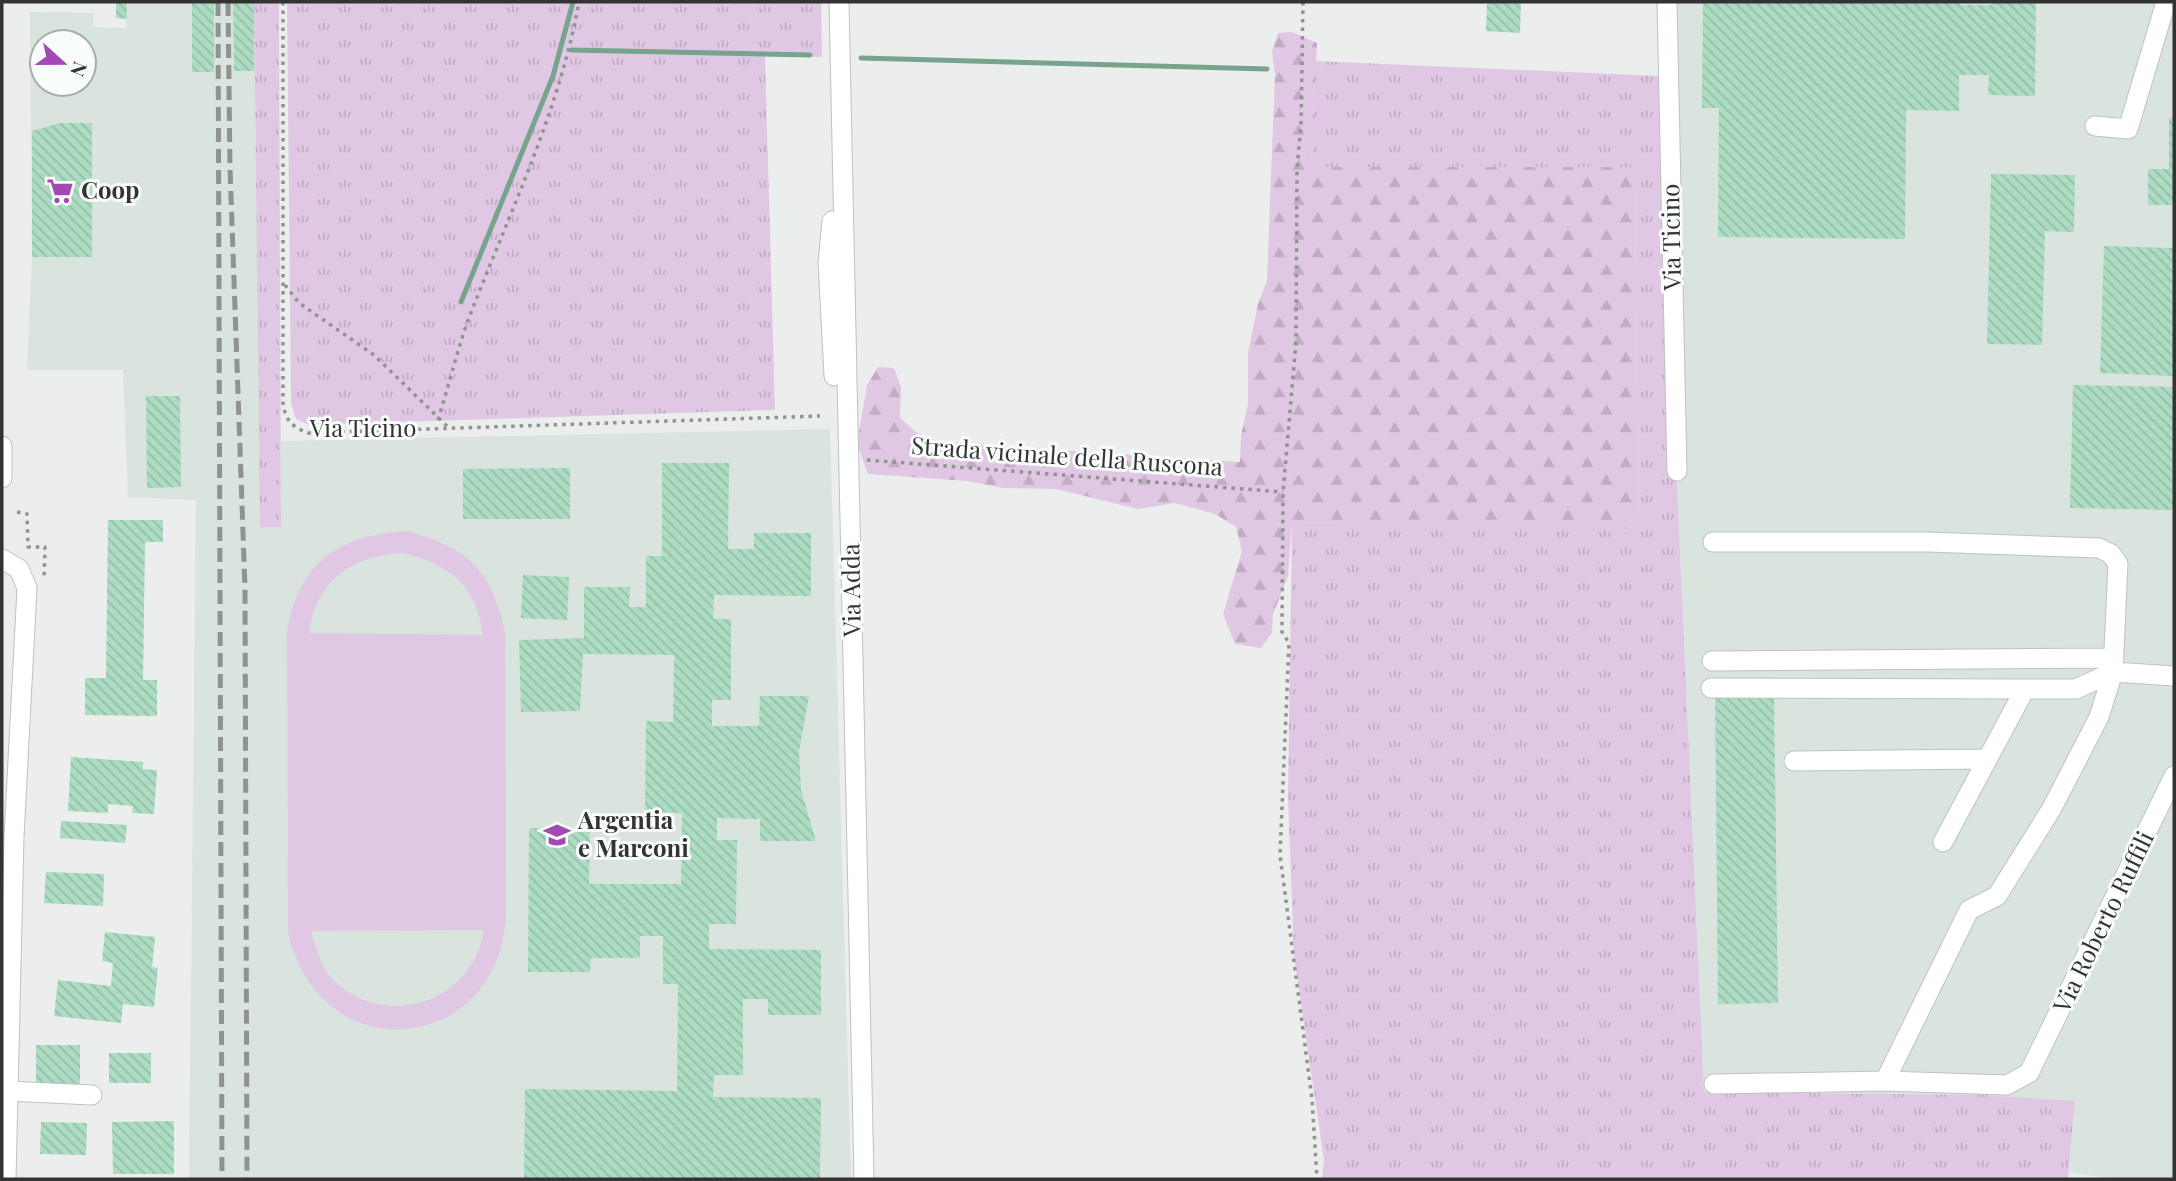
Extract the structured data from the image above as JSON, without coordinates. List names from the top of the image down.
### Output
{
  "streets": {
    "street": ["Via Ticino", "Via Adda", "Via Roberto Ruffili"],
    "path": ["Strada vicinale della Ruscona"]
  },
  "crossings": [
    ["Strada vicinale della Ruscona", "Via Adda"]
  ],
  "places": {
    "supermarket": ["Coop"],
    "school or university": ["Argentia e Marconi"]
  },
  "north": "right"
}
